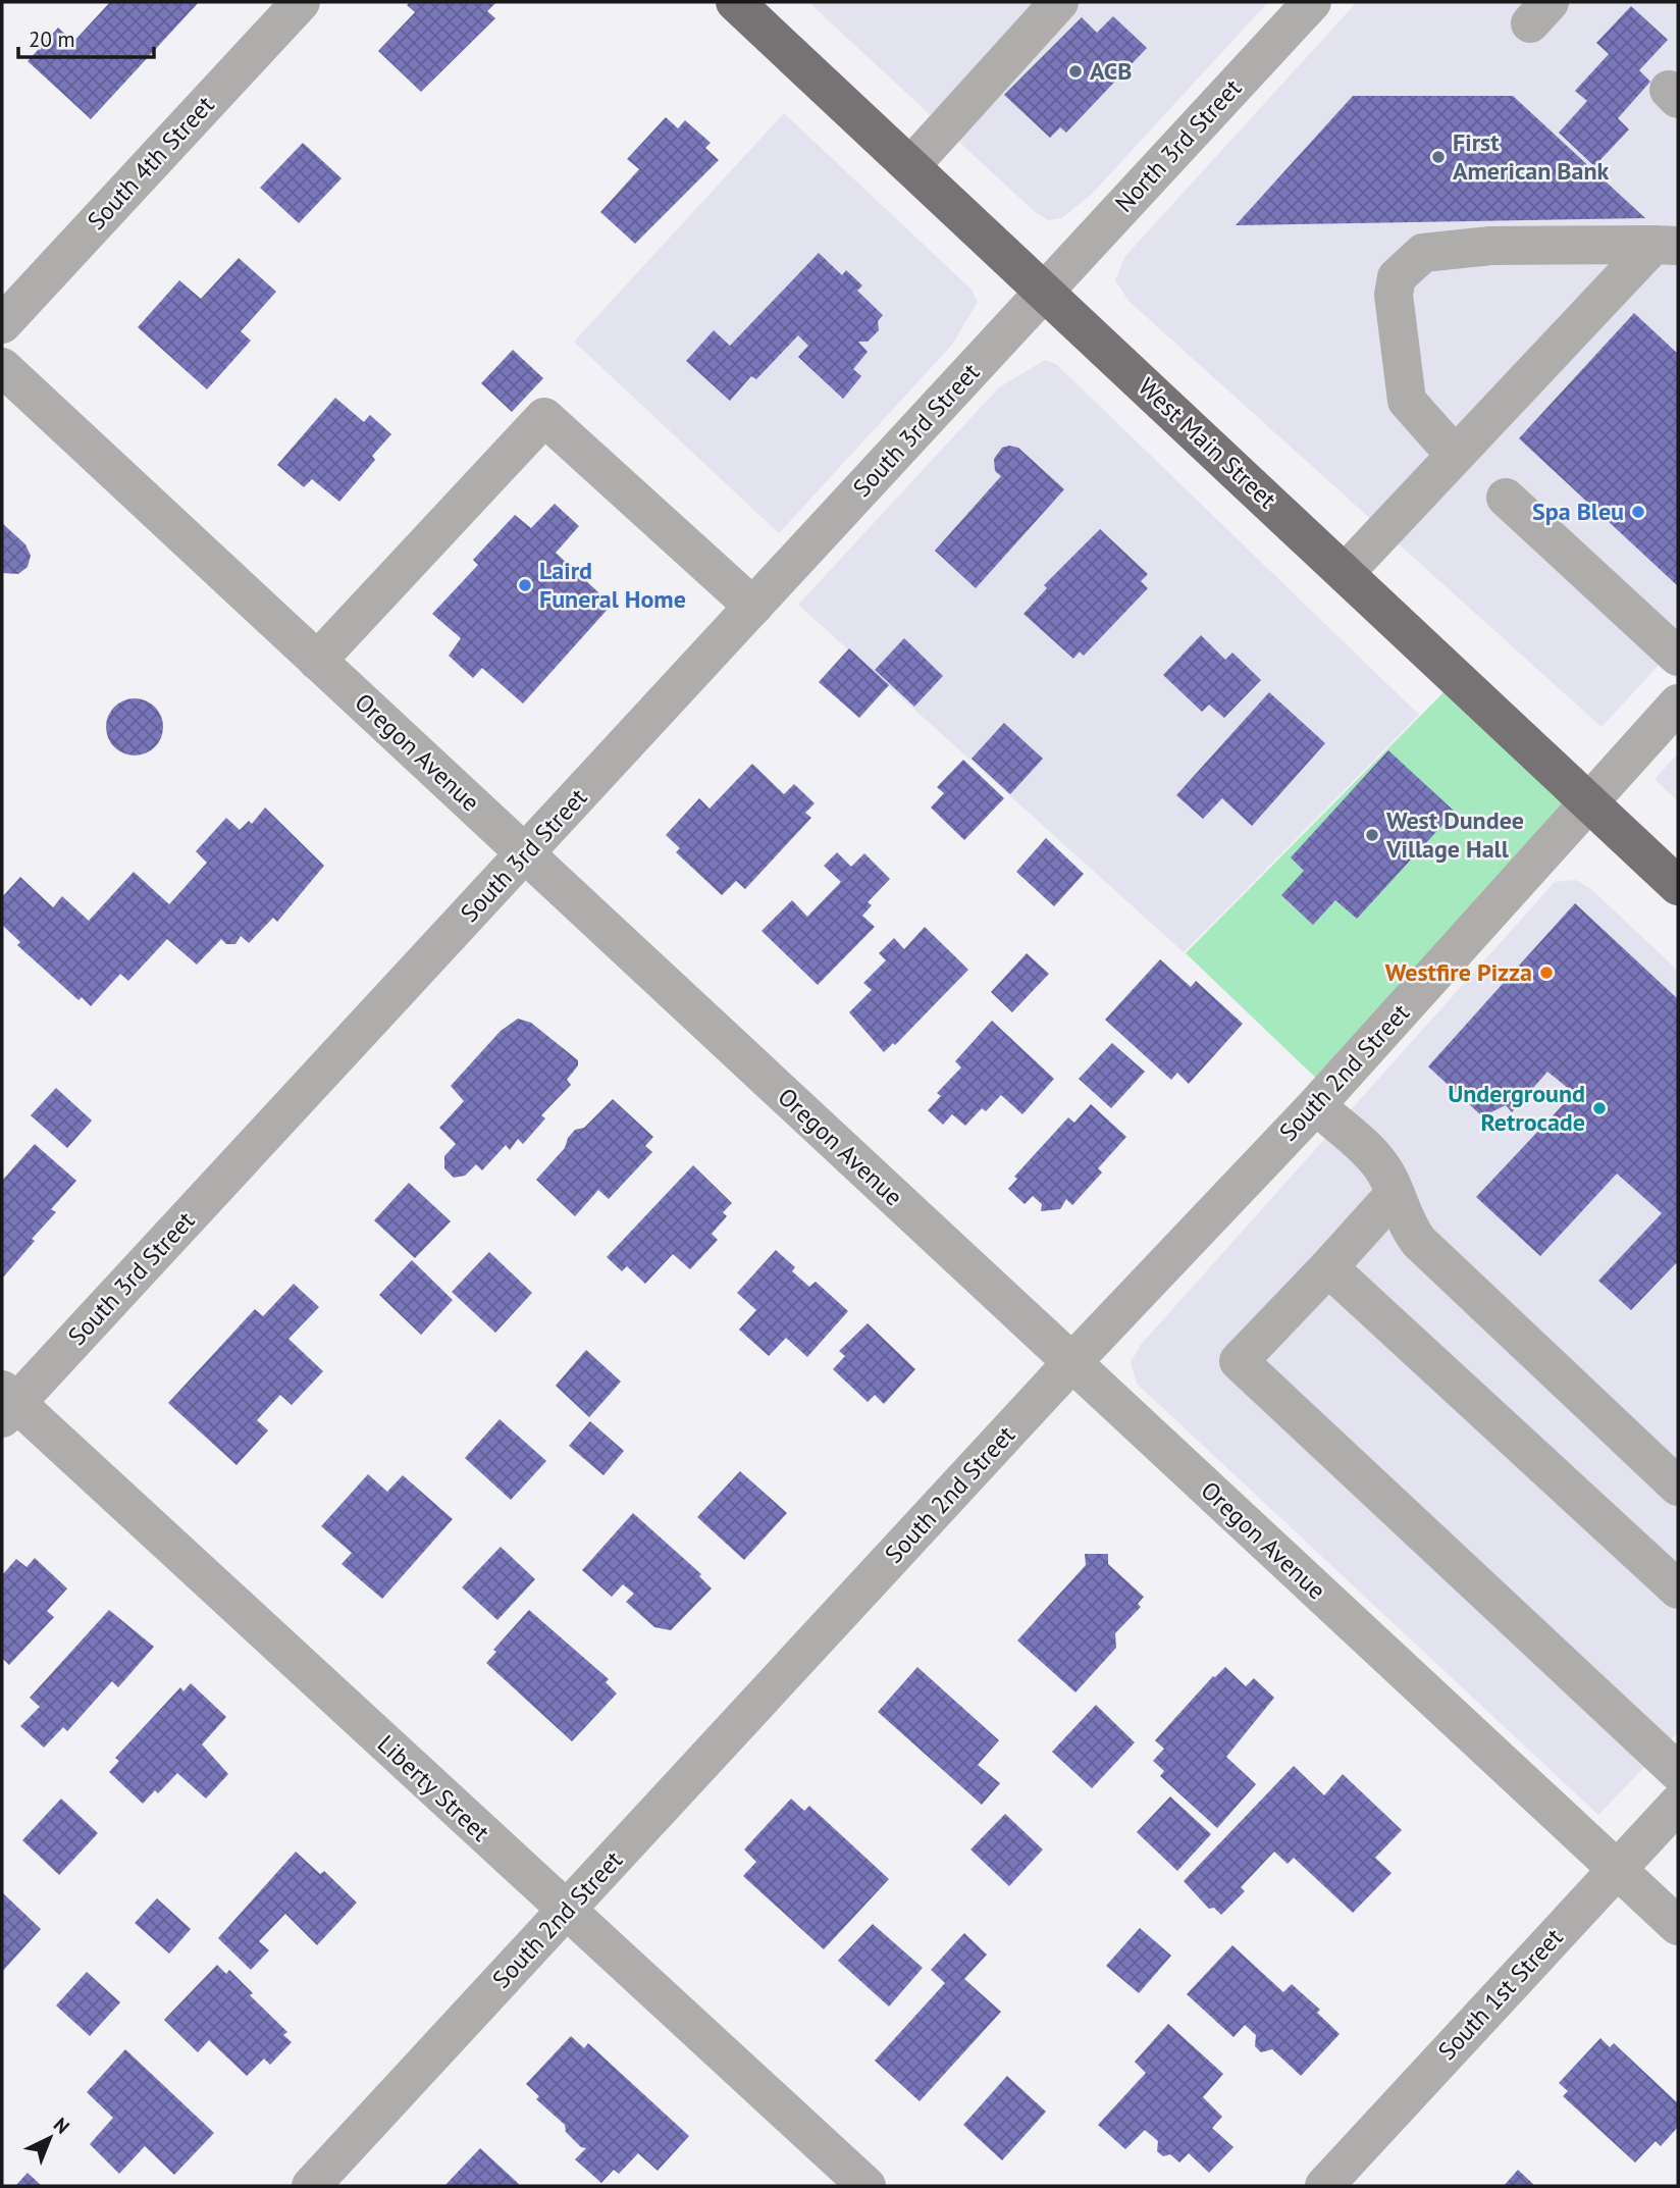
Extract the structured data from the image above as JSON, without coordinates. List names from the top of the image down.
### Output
{
  "streets": {
    "main road": ["West Main Street"],
    "street": [
      "North 3rd Street",
      "South 4th Street",
      "South 3rd Street",
      "Oregon Avenue",
      "South 2nd Street",
      "Liberty Street",
      "South 1st Street"
    ]
  },
  "crossings": [
    ["North 3rd Street", "South 3rd Street"],
    ["North 3rd Street", "West Main Street"],
    ["South 3rd Street", "West Main Street"],
    ["South 3rd Street", "Oregon Avenue"],
    ["South 3rd Street", "Liberty Street"],
    ["West Main Street", "South 2nd Street"],
    ["Oregon Avenue", "South 2nd Street"],
    ["Oregon Avenue", "South 1st Street"],
    ["South 2nd Street", "Liberty Street"]
  ],
  "places": [
    "ACB",
    "First American Bank",
    "Spa Bleu",
    "Laird Funeral Home",
    "West Dundee Village Hall",
    "Westfire Pizza",
    "Underground Retrocade"
  ],
  "scale_bar": "20 m",
  "north": "top right"
}
